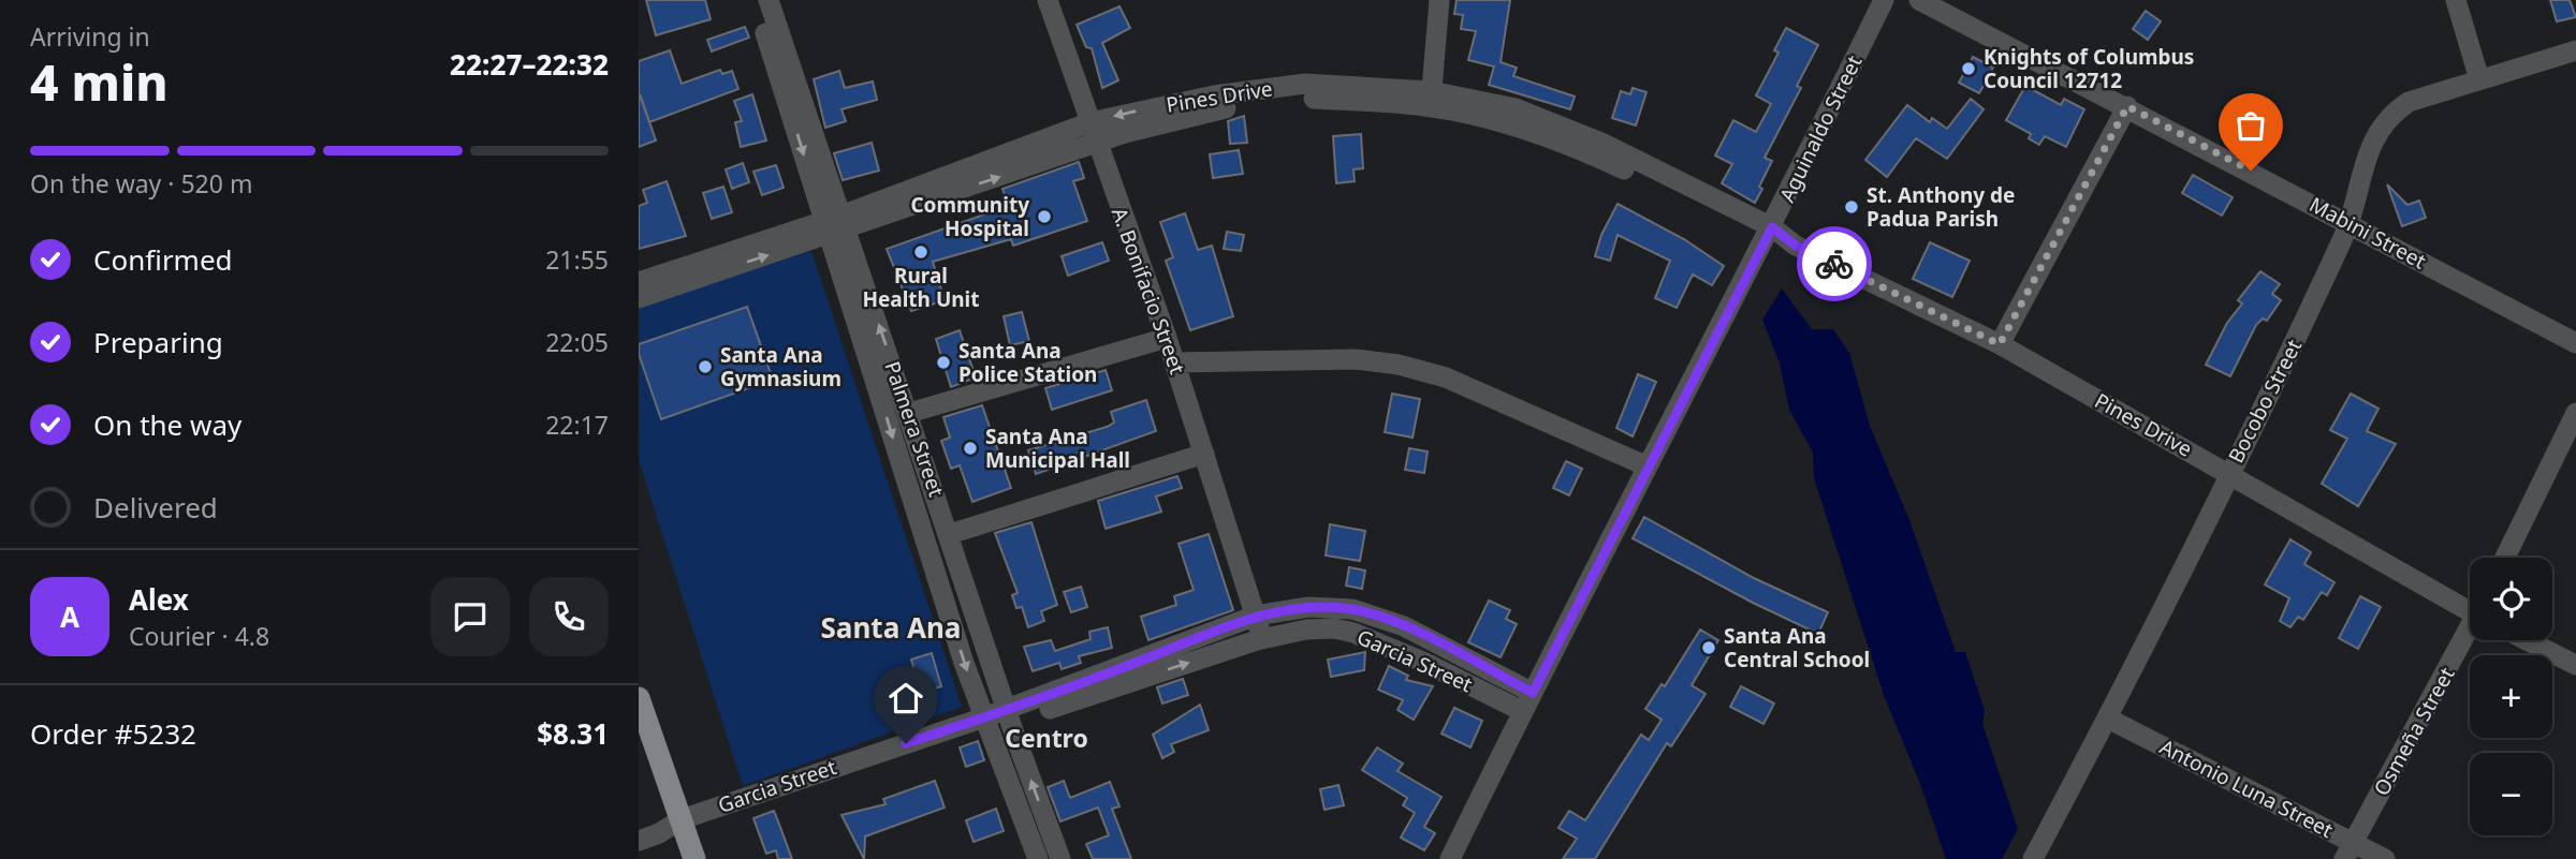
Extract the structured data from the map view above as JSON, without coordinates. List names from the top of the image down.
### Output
{
  "streets": {
    "street": [
      "Pines Drive",
      "Aguinaldo Street",
      "Mabini Street",
      "A. Bonifacio Street",
      "Bocobo Street",
      "Palmera Street",
      "Garcia Street",
      "Osmeña Street",
      "Antonio Luna Street"
    ]
  },
  "crossings": [
    ["Pines Drive", "Aguinaldo Street"],
    ["Pines Drive", "A. Bonifacio Street"],
    ["Pines Drive", "Bocobo Street"],
    ["Pines Drive", "Palmera Street"],
    ["Aguinaldo Street", "Garcia Street"],
    ["Mabini Street", "Bocobo Street"],
    ["A. Bonifacio Street", "Garcia Street"],
    ["Bocobo Street", "Antonio Luna Street"],
    ["Palmera Street", "Garcia Street"],
    ["Osmeña Street", "Antonio Luna Street"]
  ],
  "districts": ["Santa Ana", "Centro"],
  "places": [
    "Knights of Columbus Council 12712",
    "St. Anthony de Padua Parish",
    "Community Hospital",
    "Rural Health Unit",
    "Santa Ana Police Station",
    "Santa Ana Gymnasium",
    "Santa Ana Municipal Hall",
    "Santa Ana Central School"
  ],
  "page": {
    "heading": ["4 min", "Arriving in", "22:27–22:32"],
    "panel": [
      "Alex",
      "Courier · 4.8",
      "Order #5232",
      "$8.31"
    ],
    "bar": "On the way · 520 m",
    "list": [
      ["Confirmed", "21:55"],
      ["Preparing", "22:05"],
      ["On the way", "22:17"],
      "Delivered"
    ],
    "map_buttons": ["+", "−"],
    "round": "A"
  }
}
